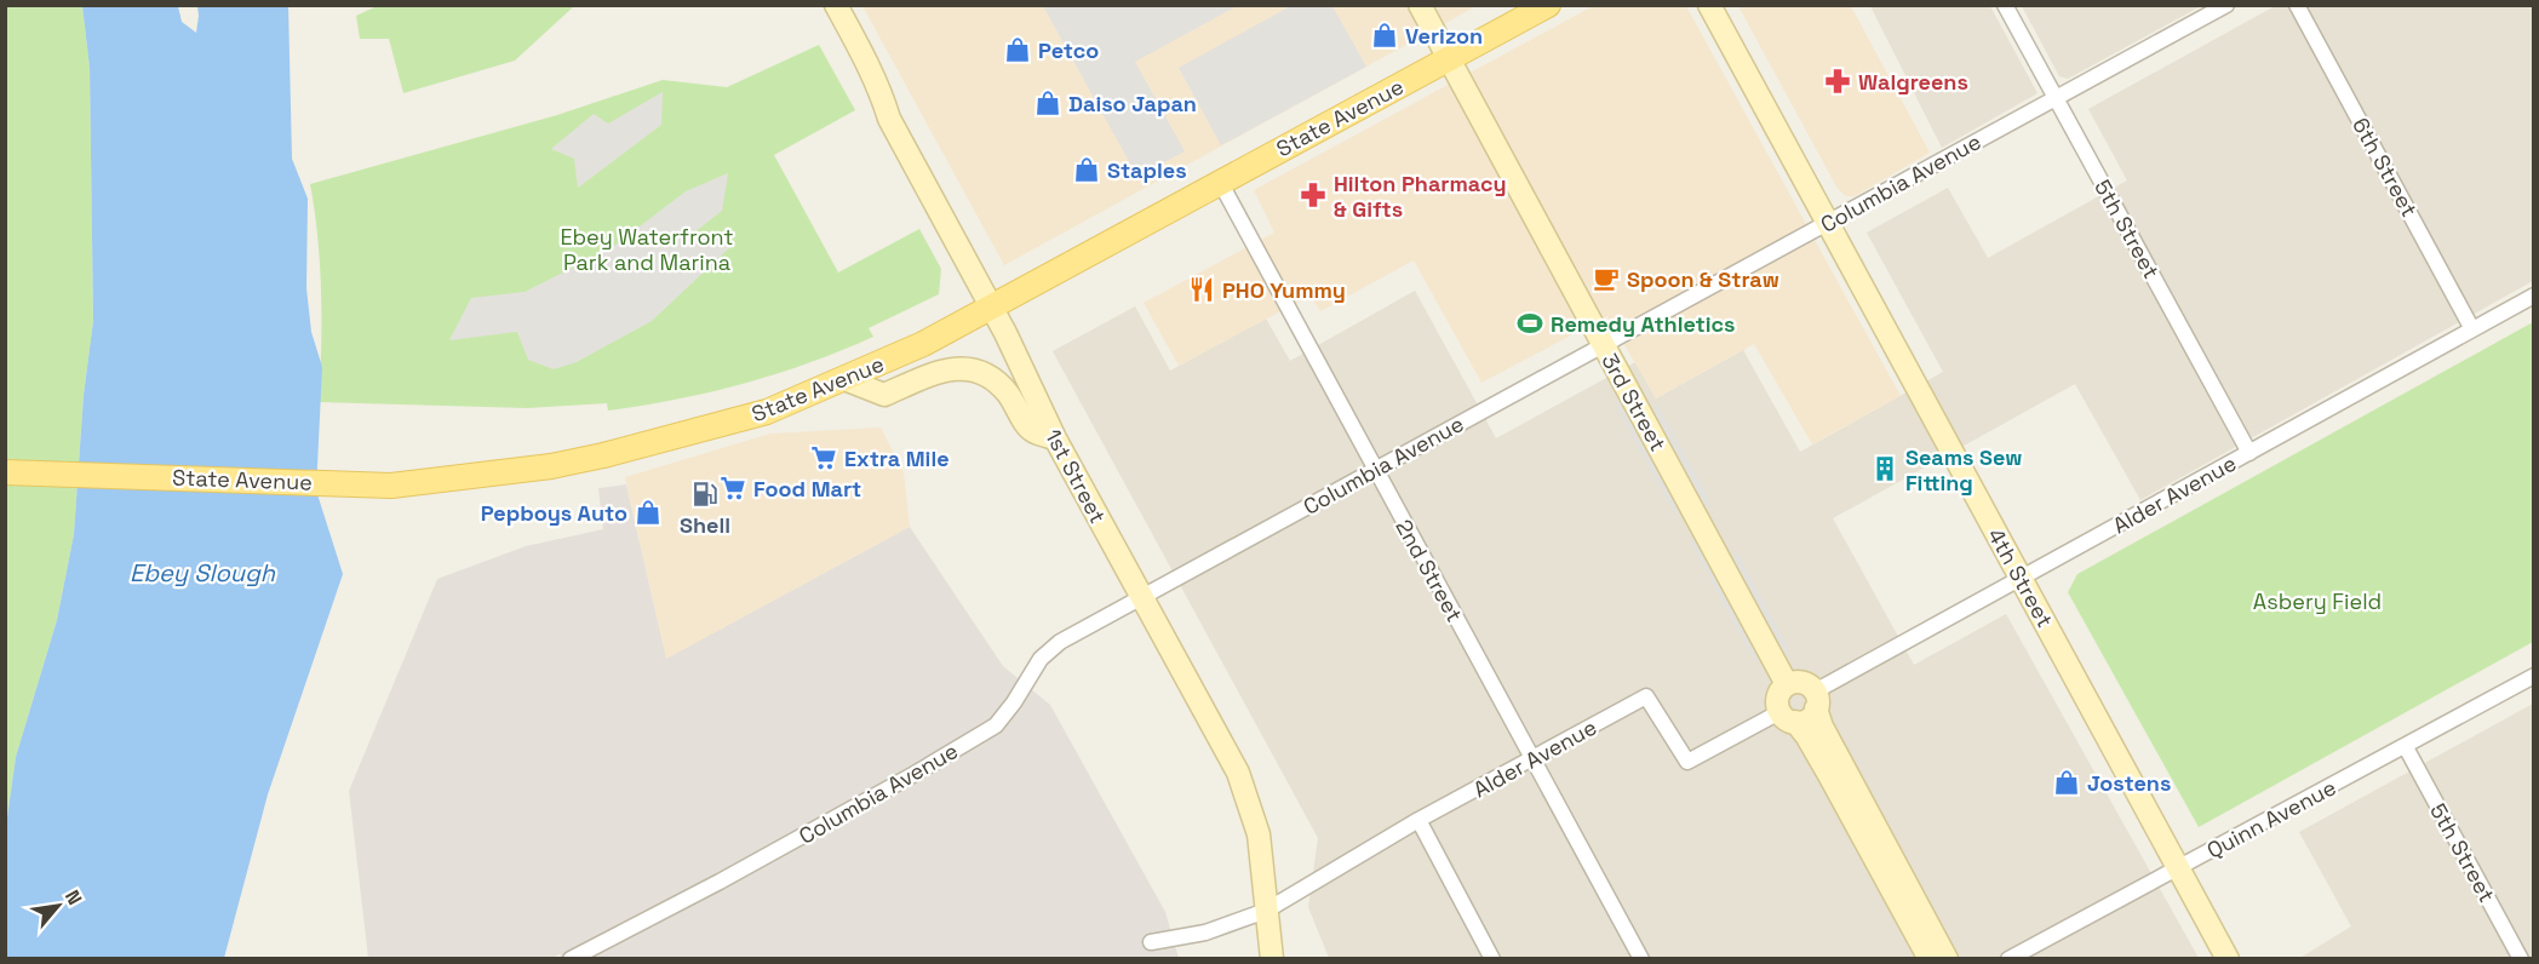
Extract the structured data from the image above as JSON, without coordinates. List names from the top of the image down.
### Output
{
  "streets": {
    "main road": ["State Avenue"],
    "street": [
      "6th Street",
      "Columbia Avenue",
      "5th Street",
      "3rd Street",
      "1st Street",
      "Alder Avenue",
      "2nd Street",
      "4th Street",
      "Quinn Avenue"
    ]
  },
  "crossings": [
    ["State Avenue", "3rd Street"],
    ["State Avenue", "1st Street"],
    ["State Avenue", "2nd Street"],
    ["6th Street", "Alder Avenue"],
    ["Columbia Avenue", "5th Street"],
    ["Columbia Avenue", "3rd Street"],
    ["Columbia Avenue", "1st Street"],
    ["Columbia Avenue", "2nd Street"],
    ["Columbia Avenue", "4th Street"],
    ["5th Street", "Alder Avenue"],
    ["5th Street", "Quinn Avenue"],
    ["3rd Street", "Alder Avenue"],
    ["1st Street", "Alder Avenue"],
    ["Alder Avenue", "2nd Street"],
    ["Alder Avenue", "4th Street"],
    ["4th Street", "Quinn Avenue"]
  ],
  "water": ["Ebey Slough"],
  "parks": ["Ebey Waterfront Park and Marina", "Asbery Field"],
  "places": {
    "shop": [
      "Verizon",
      "Petco",
      "Daiso Japan",
      "Staples",
      "Pepboys Auto",
      "Jostens"
    ],
    "pharmacy": ["Walgreens", "Hilton Pharmacy & Gifts"],
    "cafe": ["Spoon & Straw"],
    "restaurant": ["PHO Yummy"],
    "sports": ["Remedy Athletics"],
    "supermarket": ["Extra Mile", "Food Mart"],
    "building": ["Seams Sew Fitting"],
    "fuel station": ["Shell"]
  },
  "north": "top right"
}
